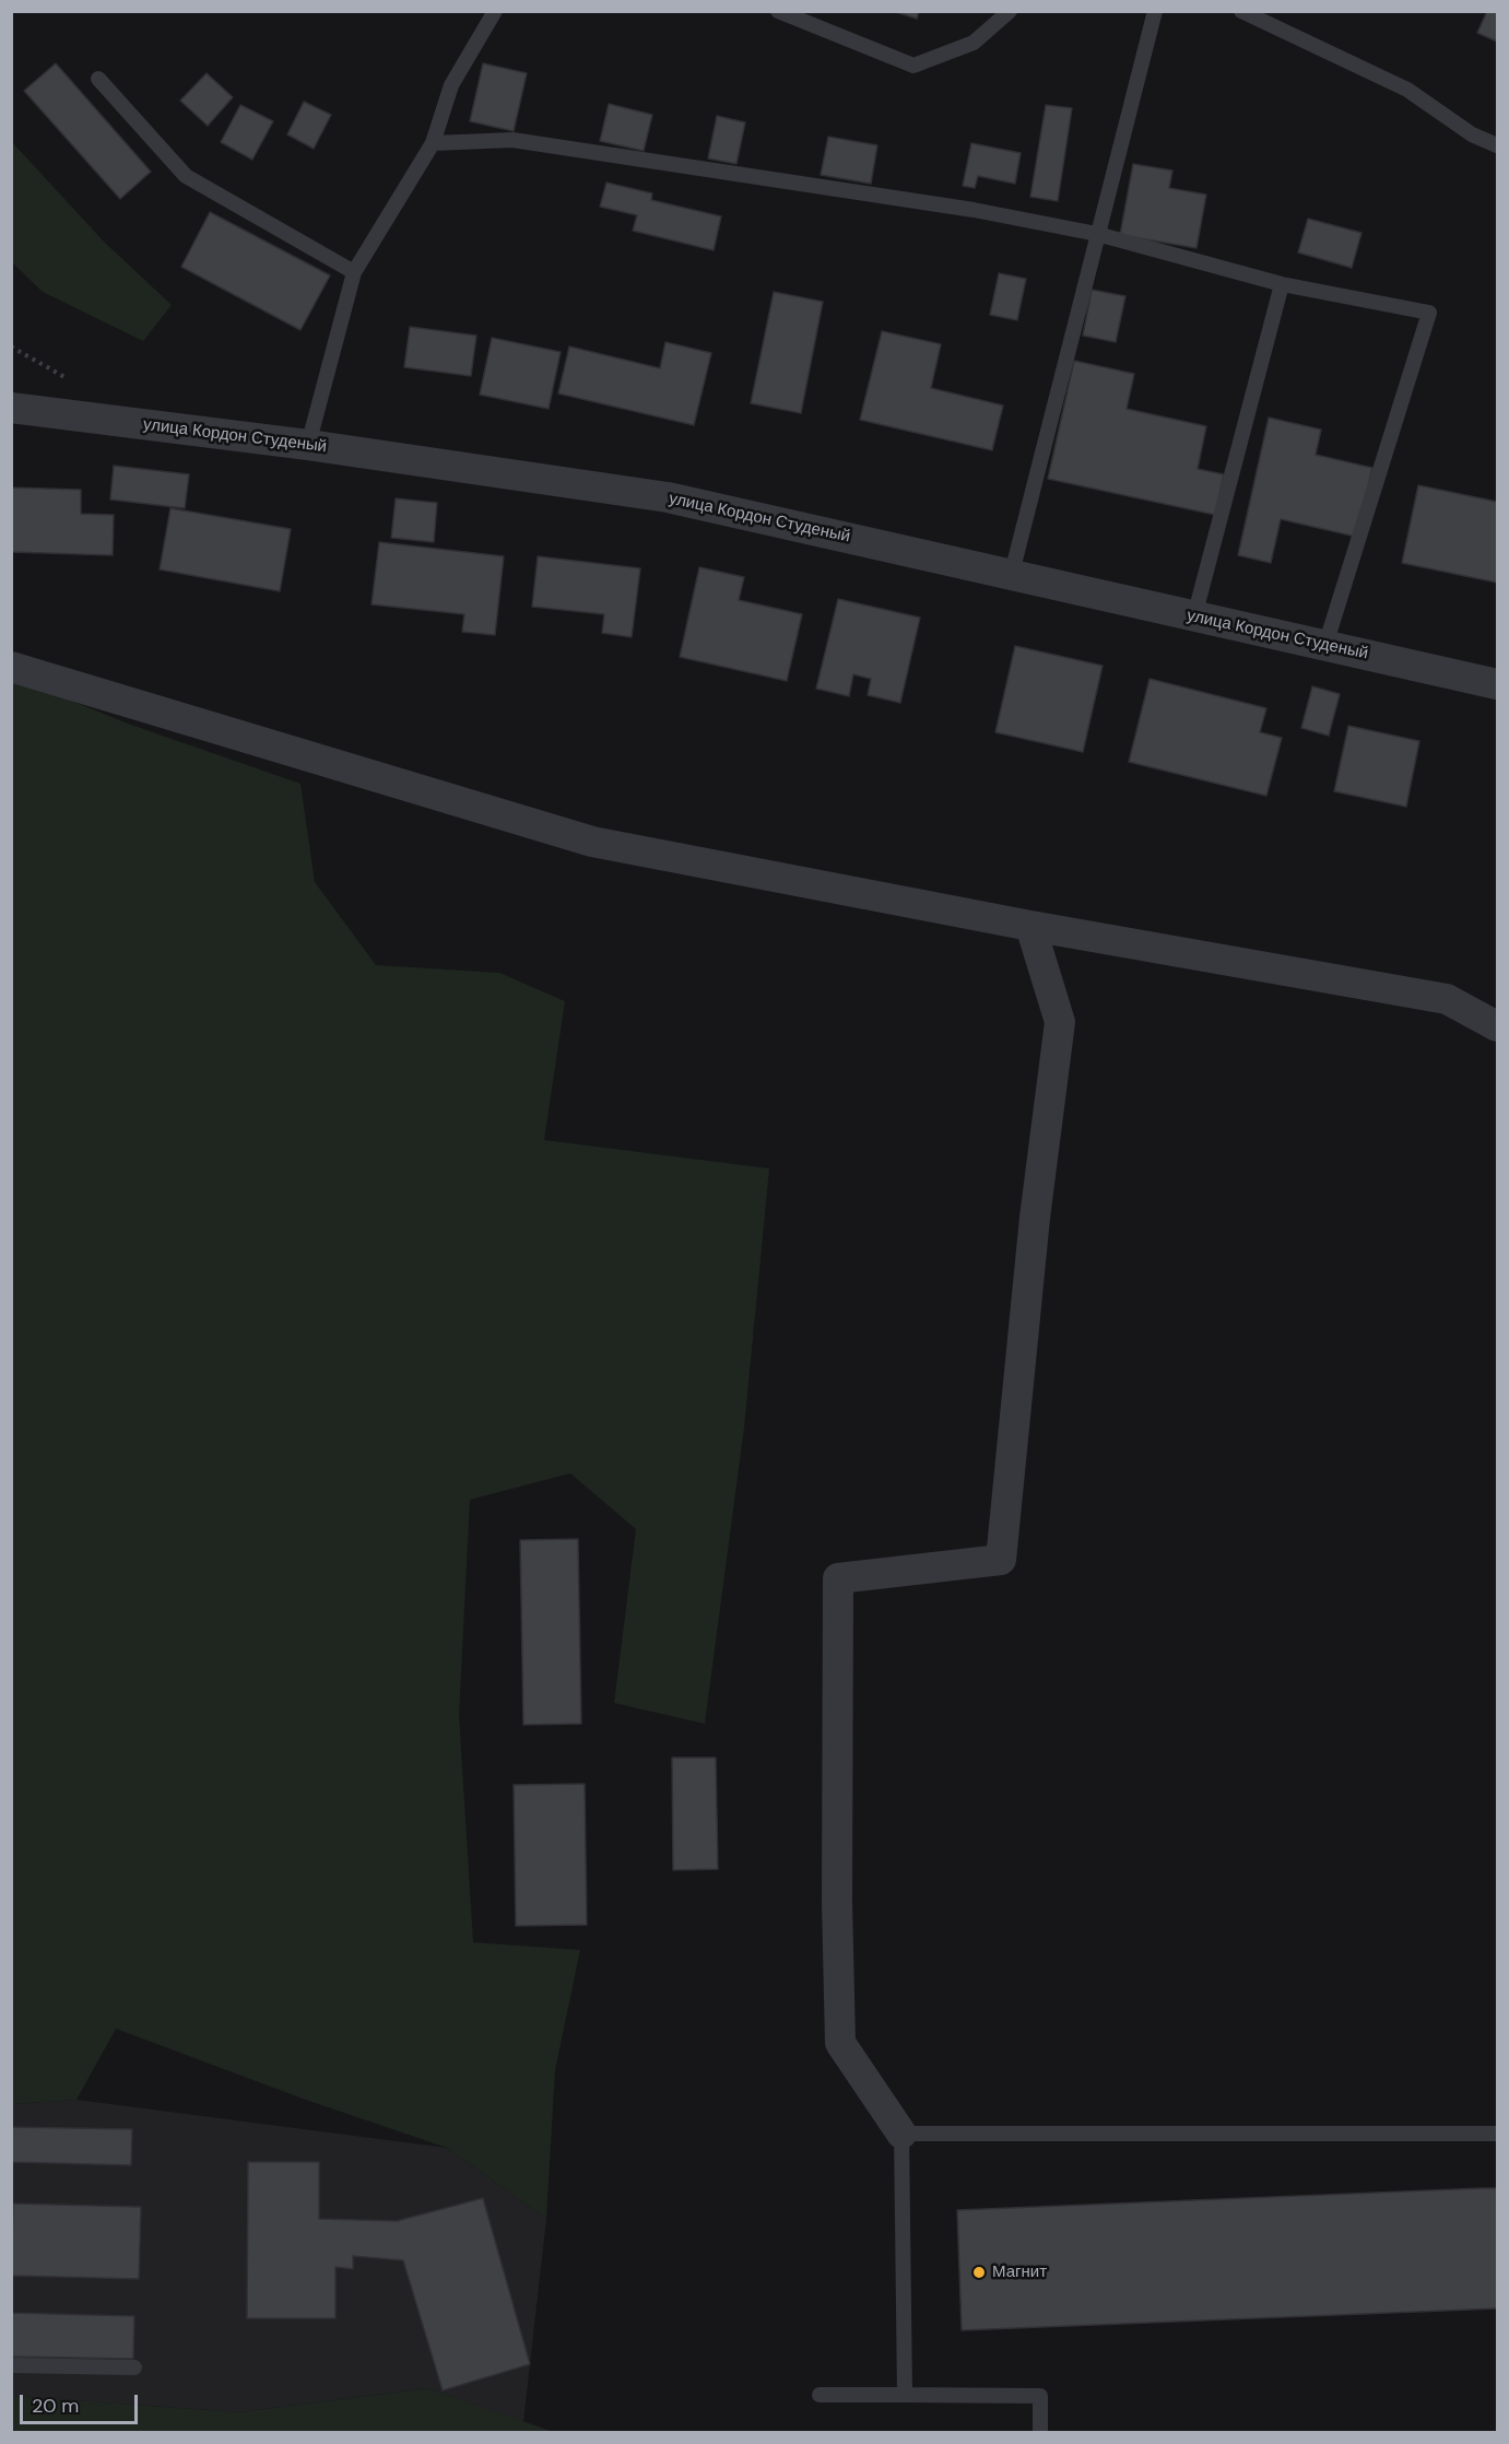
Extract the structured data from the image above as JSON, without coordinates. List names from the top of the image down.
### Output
{
  "streets": {
    "street": ["улица Кордон Студеный"]
  },
  "places": ["Магнит"],
  "scale_bar": "20 m"
}
